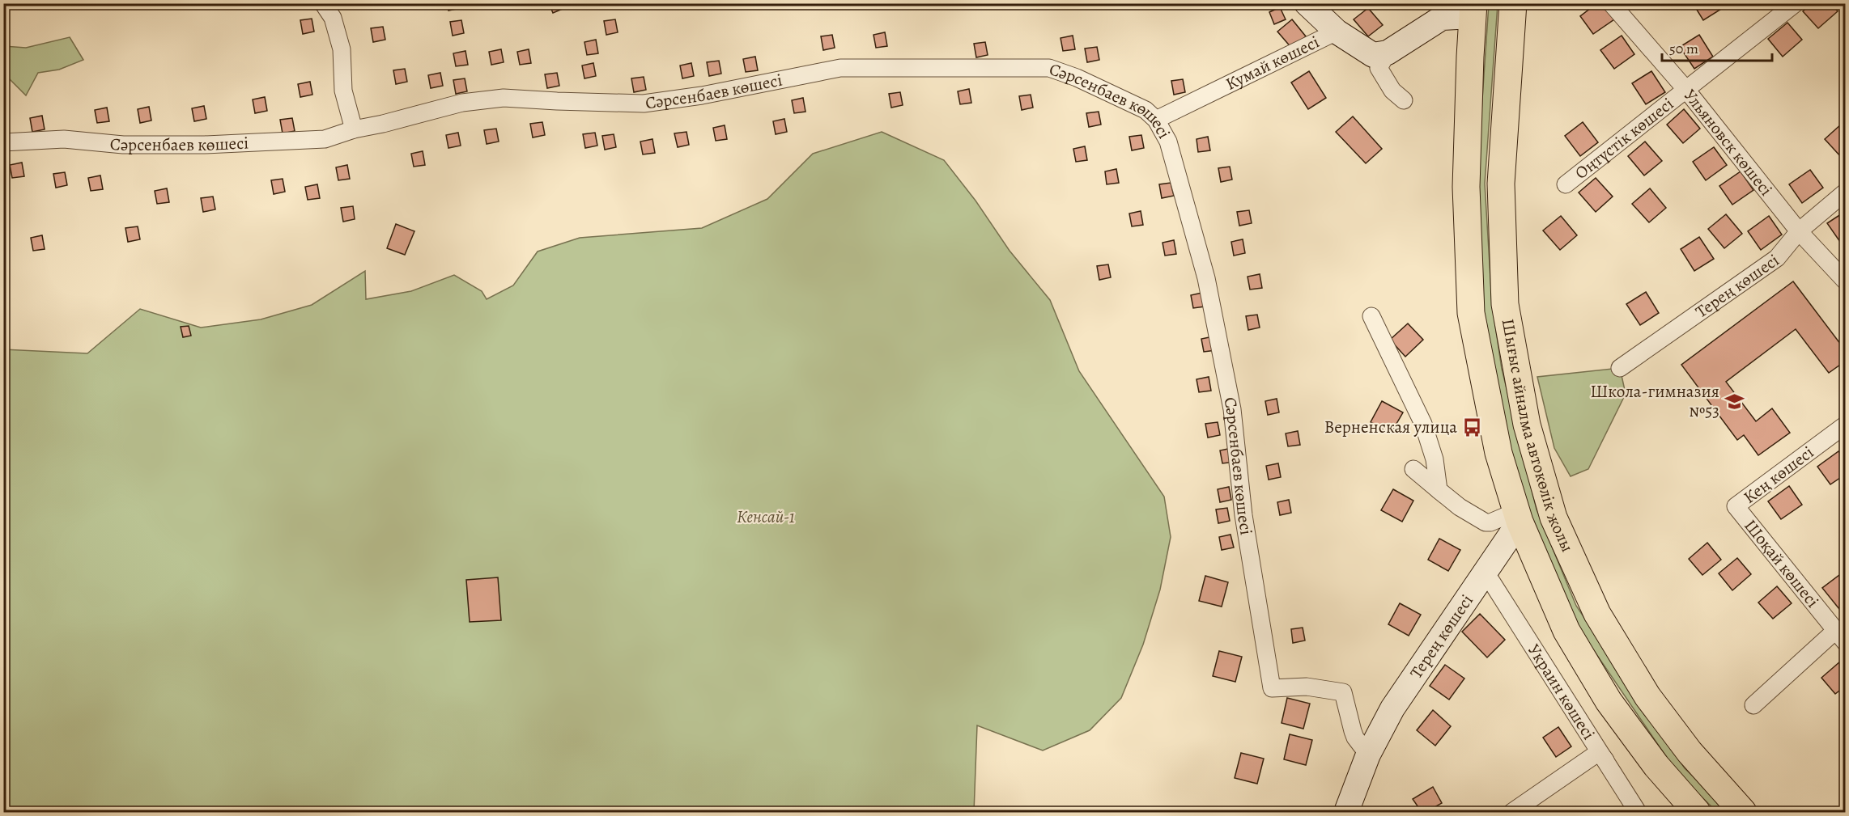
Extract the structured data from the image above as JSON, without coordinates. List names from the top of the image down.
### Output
{
  "streets": {
    "main road": ["Шығыс айналма автокөлік жолы"],
    "street": [
      "Кумай көшесі",
      "Сәрсенбаев көшесі",
      "Оңтүстік көшесі",
      "Ульяновск көшесі",
      "Терең көшесі",
      "Кең көшесі",
      "Шоқай көшесі",
      "Украин көшесі"
    ]
  },
  "crossings": [
    ["Кумай көшесі", "Сәрсенбаев көшесі"],
    ["Сәрсенбаев көшесі", "Терең көшесі"],
    ["Оңтүстік көшесі", "Ульяновск көшесі"],
    ["Ульяновск көшесі", "Терең көшесі"],
    ["Терең көшесі", "Украин көшесі"],
    ["Кең көшесі", "Шоқай көшесі"]
  ],
  "parks": ["Кенсай-1"],
  "places": {
    "school or university": ["Школа-гимназия №53"],
    "bus stop": ["Верненская улица"]
  },
  "scale_bar": "50 m"
}
